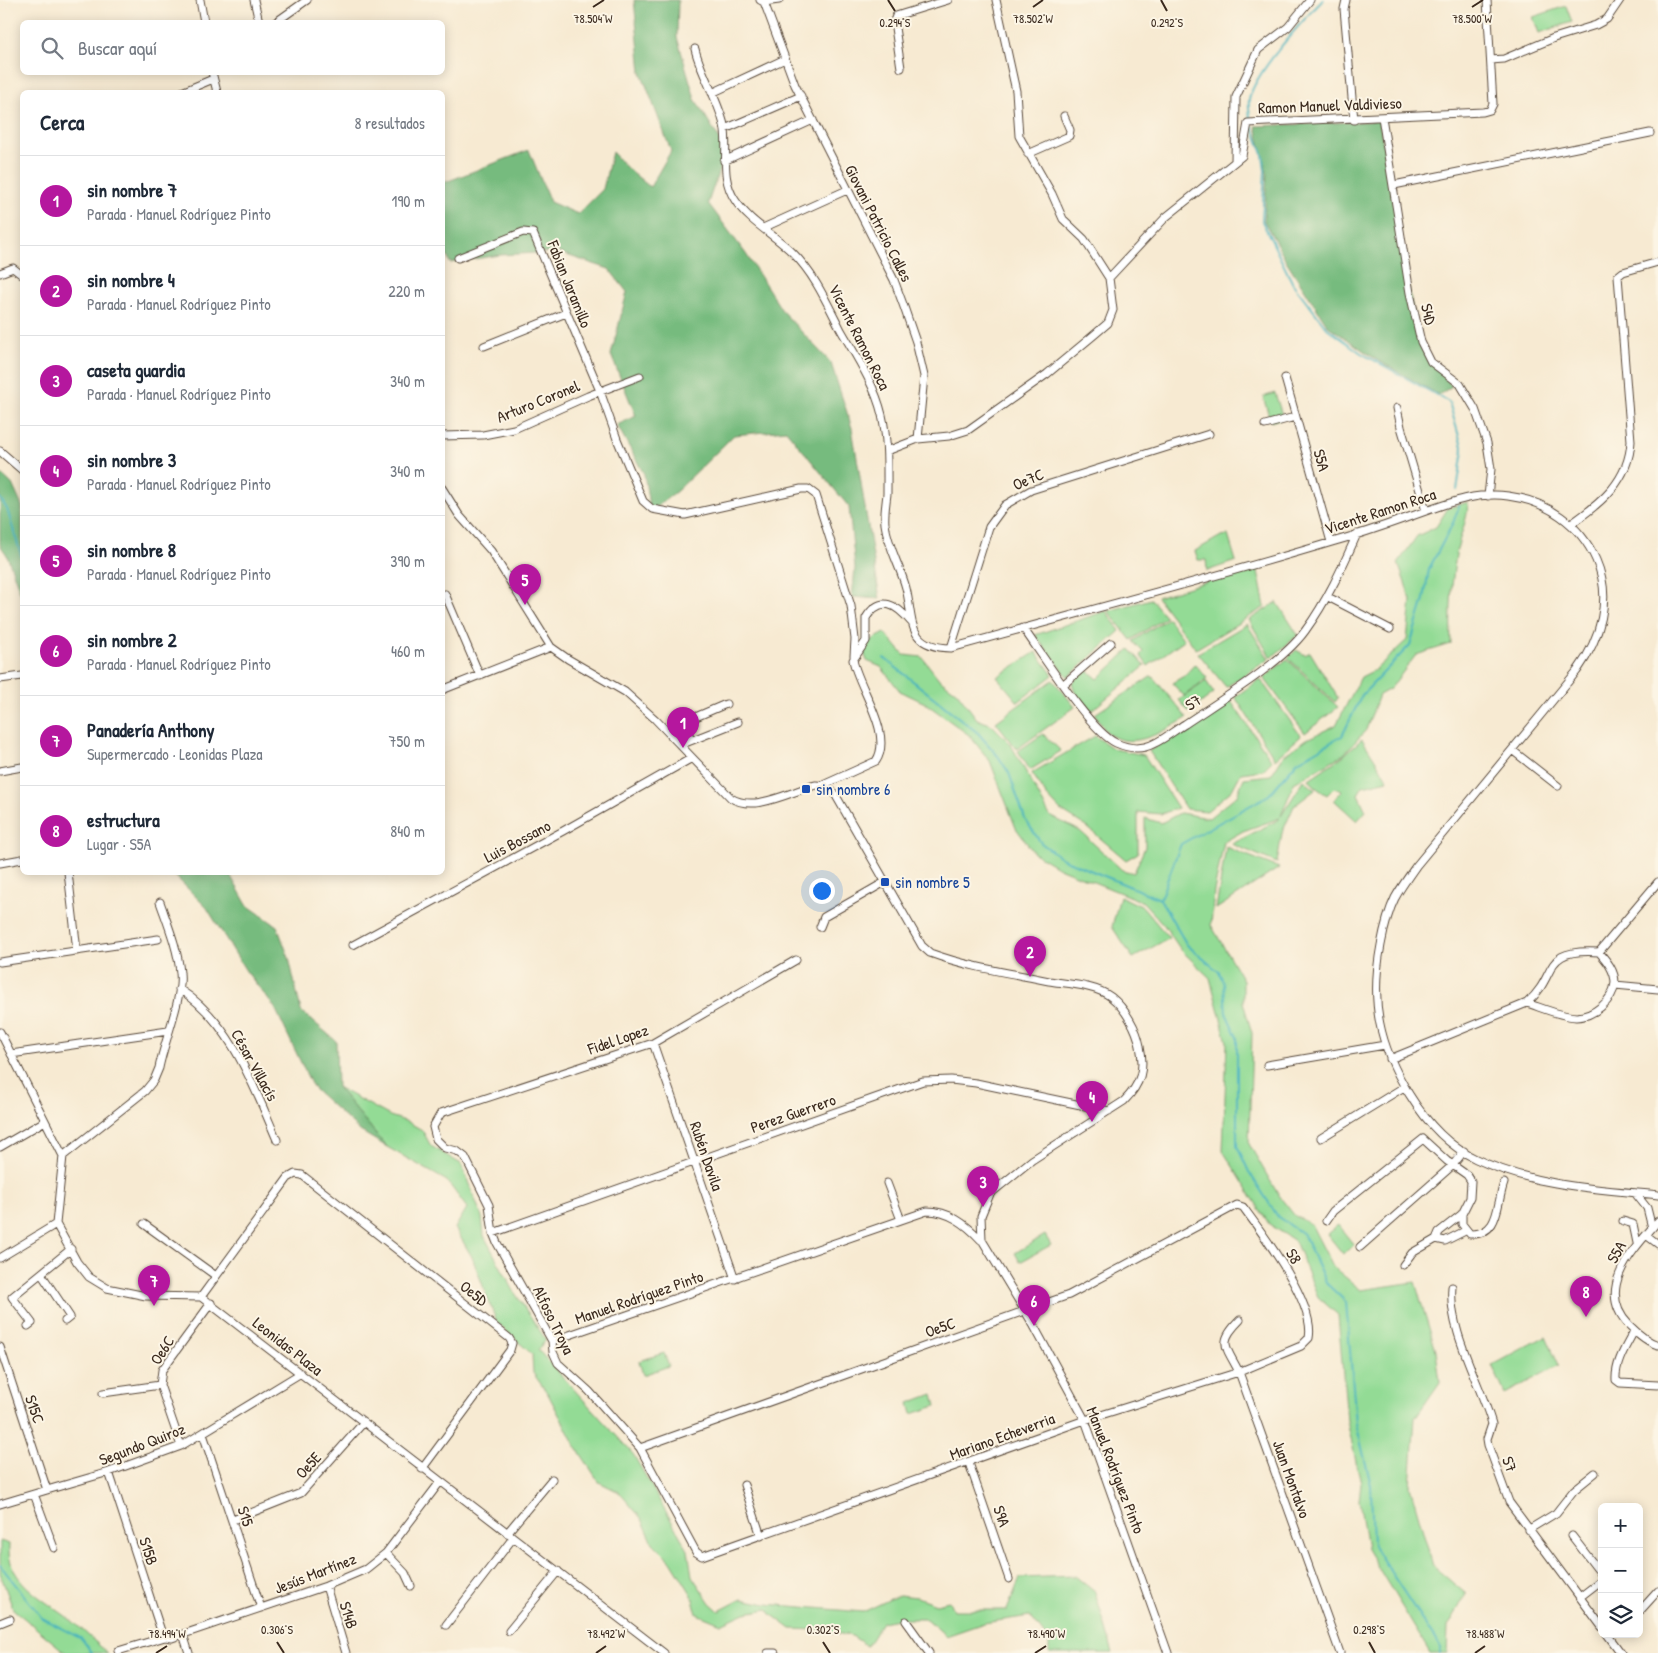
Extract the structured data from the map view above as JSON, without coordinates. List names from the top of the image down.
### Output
{
  "streets": {
    "street": [
      "Ramon Manuel Valdivieso",
      "Giovani Patricio Calles",
      "Fabian Jaramillo",
      "S4D",
      "Vicente Ramon Roca",
      "Arturo Coronel",
      "S5A",
      "Oe7C",
      "S7",
      "Luis Bossano",
      "Fidel Lopez",
      "César Villacís",
      "Perez Guerrero",
      "Rubén Davila",
      "S8",
      "Oe5D",
      "Manuel Rodríguez Pinto",
      "Alfoso Troya",
      "Oe5C",
      "Leonidas Plaza",
      "Oe6C",
      "S15C",
      "Mariano Echeverria",
      "Segundo Quiroz",
      "Oe5E",
      "Juan Montalvo",
      "S15",
      "S9A",
      "S15B",
      "Jesús Martínez",
      "S14B"
    ]
  },
  "crossings": [
    ["Ramon Manuel Valdivieso", "S4D"],
    ["Fabian Jaramillo", "Arturo Coronel"],
    ["S4D", "Vicente Ramon Roca"],
    ["Vicente Ramon Roca", "S5A"],
    ["Vicente Ramon Roca", "Oe7C"],
    ["Vicente Ramon Roca", "S7"],
    ["Fidel Lopez", "Rubén Davila"],
    ["Fidel Lopez", "Alfoso Troya"],
    ["Perez Guerrero", "Rubén Davila"],
    ["Perez Guerrero", "Manuel Rodríguez Pinto"],
    ["Perez Guerrero", "Alfoso Troya"],
    ["Rubén Davila", "Manuel Rodríguez Pinto"],
    ["S8", "Oe5C"],
    ["S8", "Mariano Echeverria"],
    ["Oe5D", "Leonidas Plaza"],
    ["Manuel Rodríguez Pinto", "Alfoso Troya"],
    ["Manuel Rodríguez Pinto", "Oe5C"],
    ["Manuel Rodríguez Pinto", "Mariano Echeverria"],
    ["Alfoso Troya", "Oe5C"],
    ["Alfoso Troya", "Mariano Echeverria"],
    ["Leonidas Plaza", "Oe6C"],
    ["Leonidas Plaza", "Segundo Quiroz"],
    ["Leonidas Plaza", "Oe5E"],
    ["Leonidas Plaza", "Jesús Martínez"],
    ["Oe6C", "Segundo Quiroz"],
    ["S15C", "Segundo Quiroz"],
    ["Mariano Echeverria", "Juan Montalvo"],
    ["Mariano Echeverria", "S9A"],
    ["Segundo Quiroz", "S15"],
    ["Segundo Quiroz", "S15B"],
    ["Oe5E", "S15"],
    ["S15", "Jesús Martínez"],
    ["S15B", "Jesús Martínez"],
    ["Jesús Martínez", "S14B"]
  ],
  "places": {
    "transit": ["sin nombre 6", "sin nombre 5"]
  },
  "page": {
    "search": "Buscar aquí",
    "heading": ["Cerca", "8 resultados"],
    "list": [
      {
        "mark": "1",
        "name": "sin nombre 7",
        "note": "Parada · Manuel Rodríguez Pinto",
        "value": "190 m"
      },
      {
        "mark": "2",
        "name": "sin nombre 4",
        "note": "Parada · Manuel Rodríguez Pinto",
        "value": "220 m"
      },
      {
        "mark": "3",
        "name": "caseta guardia",
        "note": "Parada · Manuel Rodríguez Pinto",
        "value": "340 m"
      },
      {
        "mark": "4",
        "name": "sin nombre 3",
        "note": "Parada · Manuel Rodríguez Pinto",
        "value": "340 m"
      },
      {
        "mark": "5",
        "name": "sin nombre 8",
        "note": "Parada · Manuel Rodríguez Pinto",
        "value": "390 m"
      },
      {
        "mark": "6",
        "name": "sin nombre 2",
        "note": "Parada · Manuel Rodríguez Pinto",
        "value": "460 m"
      },
      {
        "mark": "7",
        "name": "Panadería Anthony",
        "note": "Supermercado · Leonidas Plaza",
        "value": "750 m"
      },
      {
        "mark": "8",
        "name": "estructura",
        "note": "Lugar · S5A",
        "value": "840 m"
      }
    ],
    "pins": [
      "5",
      "1",
      "2",
      "4",
      "3",
      "7",
      "8",
      "6"
    ],
    "map_buttons": ["+", "−"]
  },
  "coordinates": [
    "78.504°W",
    "78.500°W",
    "78.502°W",
    "0.294°S",
    "0.292°S",
    "0.306°S",
    "0.302°S",
    "0.298°S",
    "78.494°W",
    "78.492°W",
    "78.490°W",
    "78.488°W"
  ]
}
